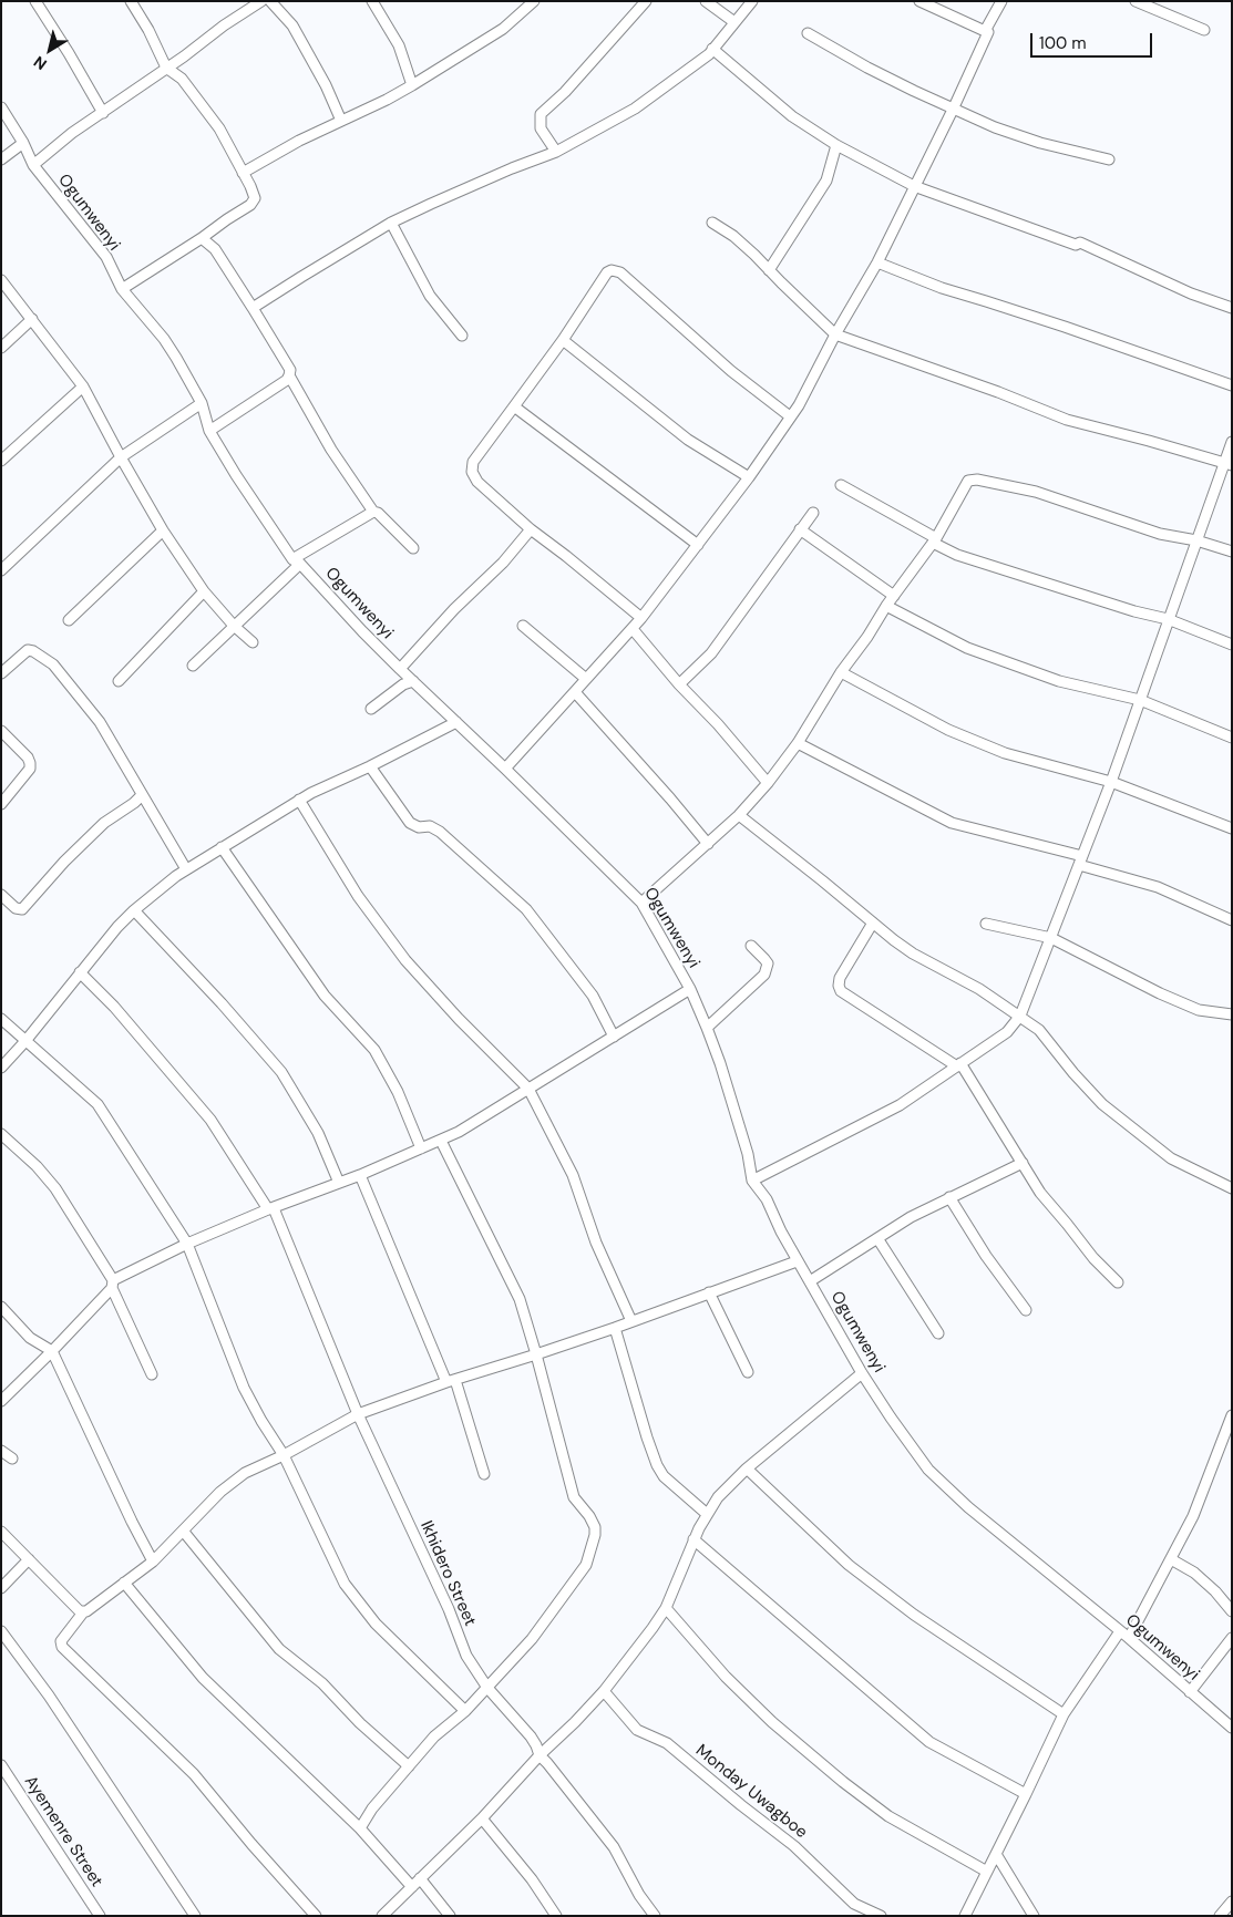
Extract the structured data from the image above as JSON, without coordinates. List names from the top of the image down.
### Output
{
  "streets": {
    "street": [
      "Ogumwenyi",
      "Ikhidero Street",
      "Monday Uwagboe",
      "Ayemenre Street"
    ]
  },
  "scale_bar": "100 m",
  "north": "bottom left"
}
